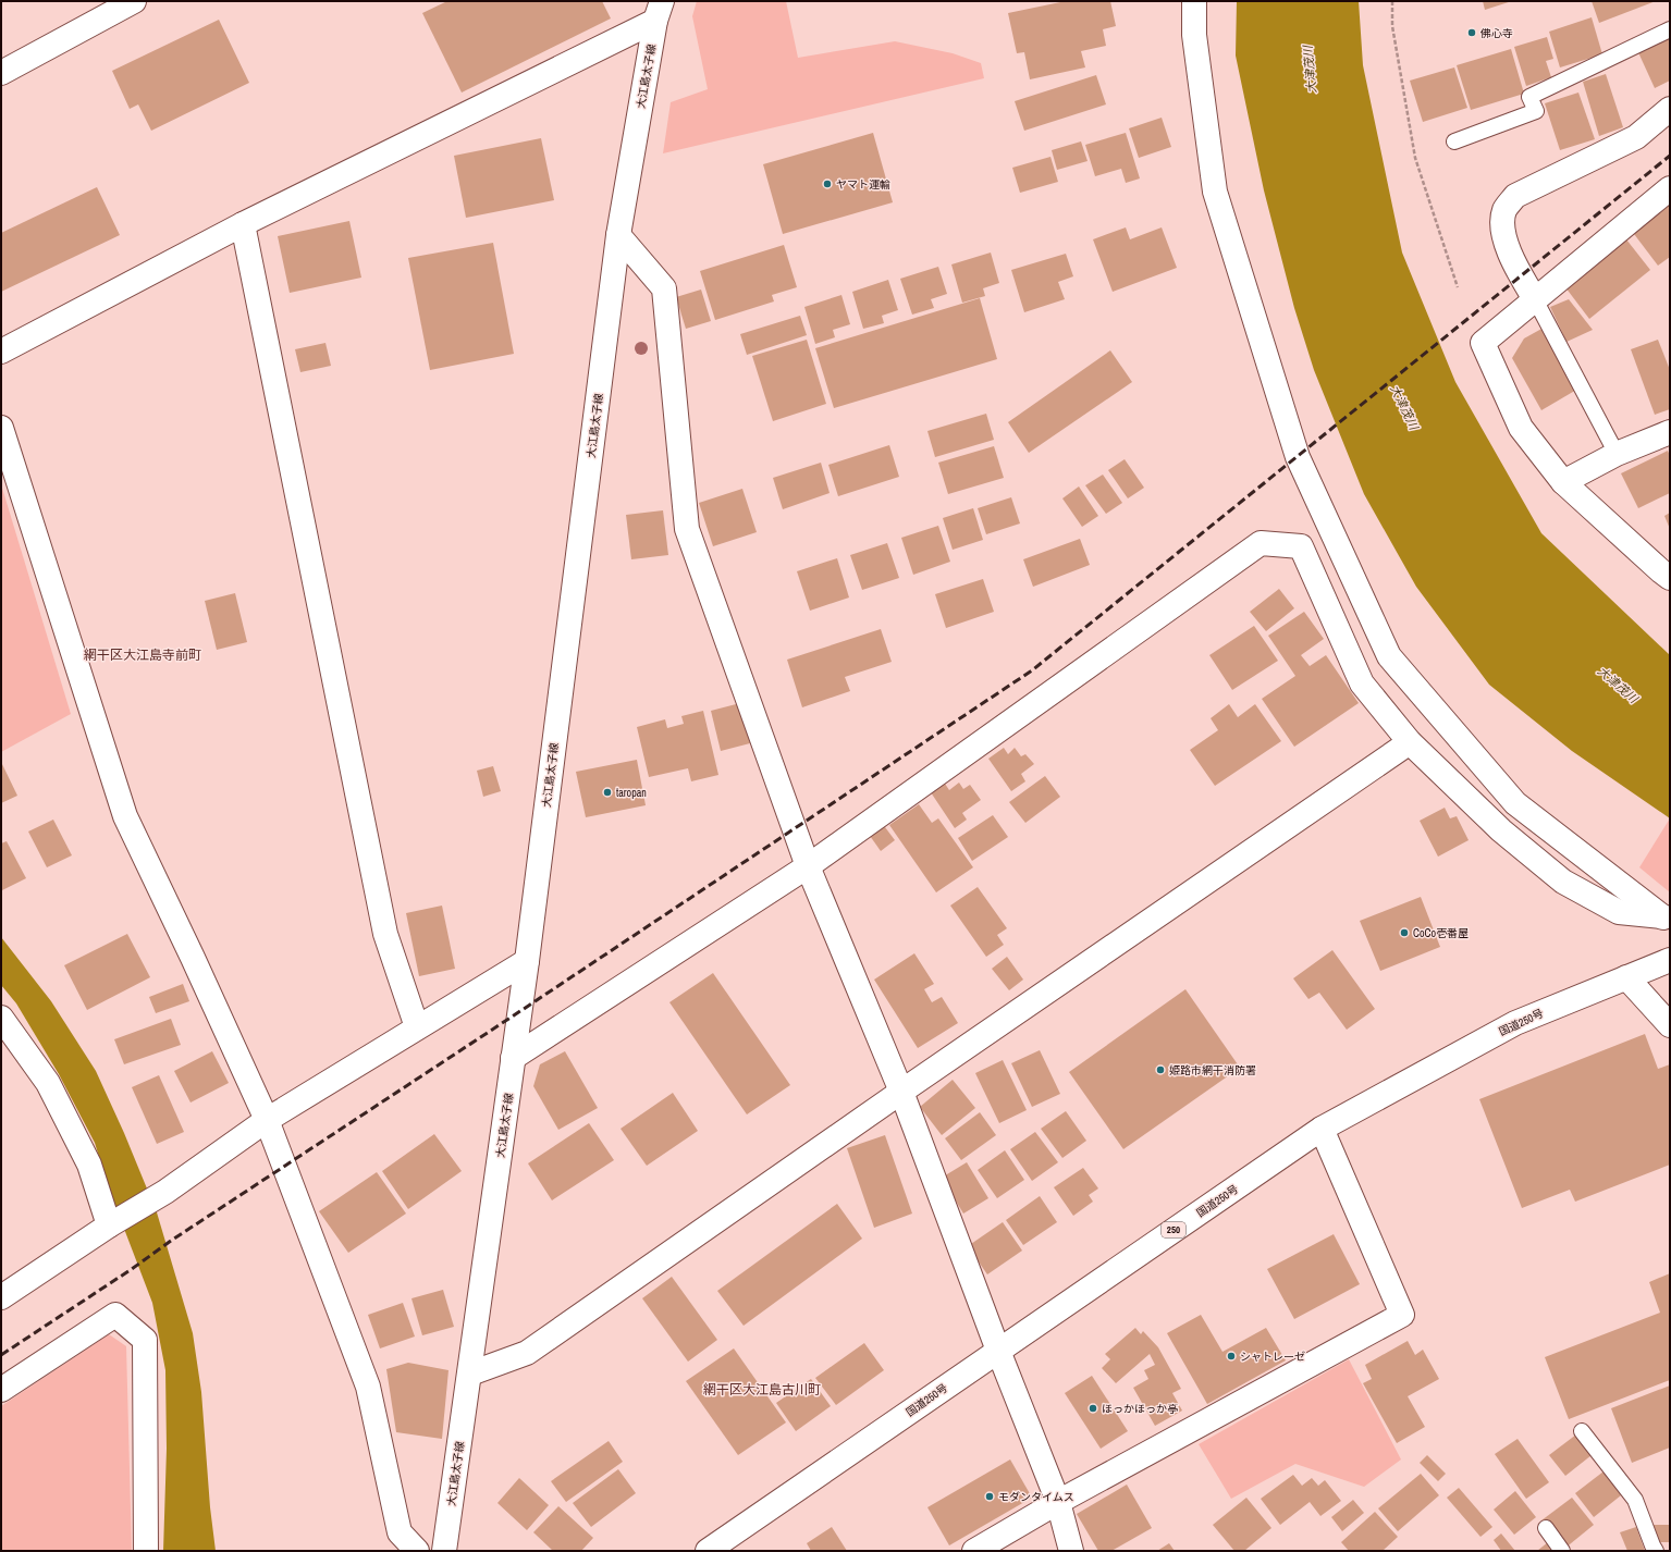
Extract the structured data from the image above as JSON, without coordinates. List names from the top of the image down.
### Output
{
  "streets": {
    "main road": ["大江島太子線", "国道250号", "250"]
  },
  "districts": ["網干区大江島寺前町", "網干区大江島古川町"],
  "water": ["大津茂川"],
  "places": [
    "佛心寺",
    "ヤマト運輸",
    "taropan",
    "CoCo壱番屋",
    "姫路市網干消防署",
    "シャトレーゼ",
    "ほっかほっか亭",
    "モダンタイムス"
  ]
}
